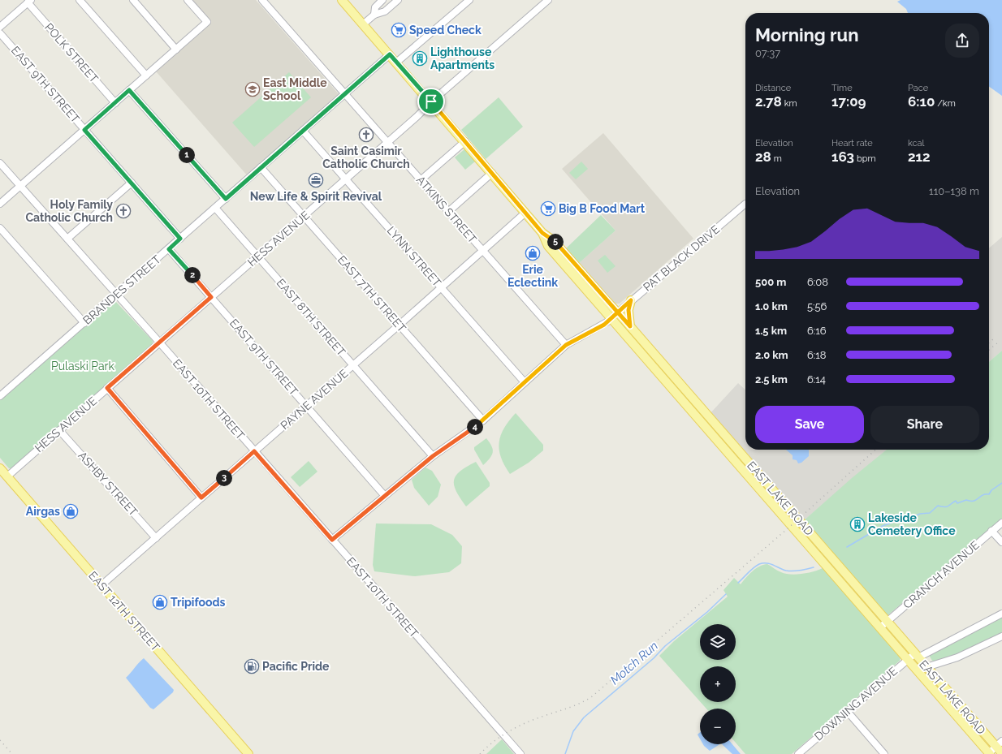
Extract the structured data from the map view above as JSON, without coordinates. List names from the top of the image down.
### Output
{
  "streets": {
    "main road": ["EAST LAKE ROAD", "EAST 12TH STREET"],
    "street": [
      "POLK STREET",
      "EAST 9TH STREET",
      "ATKINS STREET",
      "HESS AVENUE",
      "LYNN STREET",
      "PAT BLACK DRIVE",
      "BRANDES STREET",
      "EAST 7TH STREET",
      "EAST 8TH STREET",
      "EAST 10TH STREET",
      "PAYNE AVENUE",
      "ASHBY STREET",
      "CRANCH AVENUE",
      "DOWNING AVENUE"
    ]
  },
  "crossings": [
    ["EAST 9TH STREET", "HESS AVENUE"],
    ["EAST 9TH STREET", "PAT BLACK DRIVE"],
    ["EAST 9TH STREET", "BRANDES STREET"],
    ["EAST 9TH STREET", "PAYNE AVENUE"],
    ["ATKINS STREET", "HESS AVENUE"],
    ["ATKINS STREET", "PAT BLACK DRIVE"],
    ["ATKINS STREET", "BRANDES STREET"],
    ["ATKINS STREET", "PAYNE AVENUE"],
    ["HESS AVENUE", "LYNN STREET"],
    ["HESS AVENUE", "EAST 7TH STREET"],
    ["HESS AVENUE", "EAST 8TH STREET"],
    ["HESS AVENUE", "EAST 10TH STREET"],
    ["HESS AVENUE", "ASHBY STREET"],
    ["HESS AVENUE", "EAST LAKE ROAD"],
    ["HESS AVENUE", "EAST 12TH STREET"],
    ["LYNN STREET", "PAT BLACK DRIVE"],
    ["LYNN STREET", "BRANDES STREET"],
    ["LYNN STREET", "PAYNE AVENUE"],
    ["PAT BLACK DRIVE", "EAST 7TH STREET"],
    ["PAT BLACK DRIVE", "EAST 8TH STREET"],
    ["PAT BLACK DRIVE", "EAST 10TH STREET"],
    ["PAT BLACK DRIVE", "EAST LAKE ROAD"],
    ["BRANDES STREET", "EAST 7TH STREET"],
    ["BRANDES STREET", "EAST 8TH STREET"],
    ["BRANDES STREET", "EAST 10TH STREET"],
    ["BRANDES STREET", "EAST LAKE ROAD"],
    ["EAST 7TH STREET", "PAYNE AVENUE"],
    ["EAST 8TH STREET", "PAYNE AVENUE"],
    ["EAST 10TH STREET", "PAYNE AVENUE"],
    ["PAYNE AVENUE", "ASHBY STREET"],
    ["PAYNE AVENUE", "EAST LAKE ROAD"],
    ["PAYNE AVENUE", "EAST 12TH STREET"],
    ["EAST LAKE ROAD", "CRANCH AVENUE"],
    ["EAST LAKE ROAD", "DOWNING AVENUE"]
  ],
  "water": ["Motch Run"],
  "parks": ["Pulaski Park"],
  "places": {
    "supermarket": ["Speed Check", "Big B Food Mart"],
    "building": ["Lighthouse Apartments", "Lakeside Cemetery Office"],
    "school or university": ["East Middle School"],
    "church": ["Saint Casimir Catholic Church", "Holy Family Catholic Church"],
    "office": ["New Life & Spirit Revival"],
    "shop": ["Erie Eclectink", "Airgas", "Tripifoods"],
    "fuel station": ["Pacific Pride"]
  },
  "page": {
    "heading": ["Morning run", "07:37"],
    "stats": [
      ["Distance", "2.78 km"],
      ["Time", "17:09"],
      ["Pace", "6:10 /km"],
      ["Elevation", "28 m"],
      ["Heart rate", "163 bpm"],
      ["kcal", "212"]
    ],
    "pins": [
      "1",
      "5",
      "2",
      "4",
      "3"
    ],
    "chart": ["Elevation", "110–138 m"],
    "list": [
      {
        "name": "500 m",
        "note": "6:08"
      },
      {
        "name": "1.0 km",
        "note": "5:56"
      },
      {
        "name": "1.5 km",
        "note": "6:16"
      },
      {
        "name": "2.0 km",
        "note": "6:18"
      },
      {
        "name": "2.5 km",
        "note": "6:14"
      }
    ],
    "buttons": ["Save", "Share"],
    "map_buttons": ["+", "−"]
  }
}
